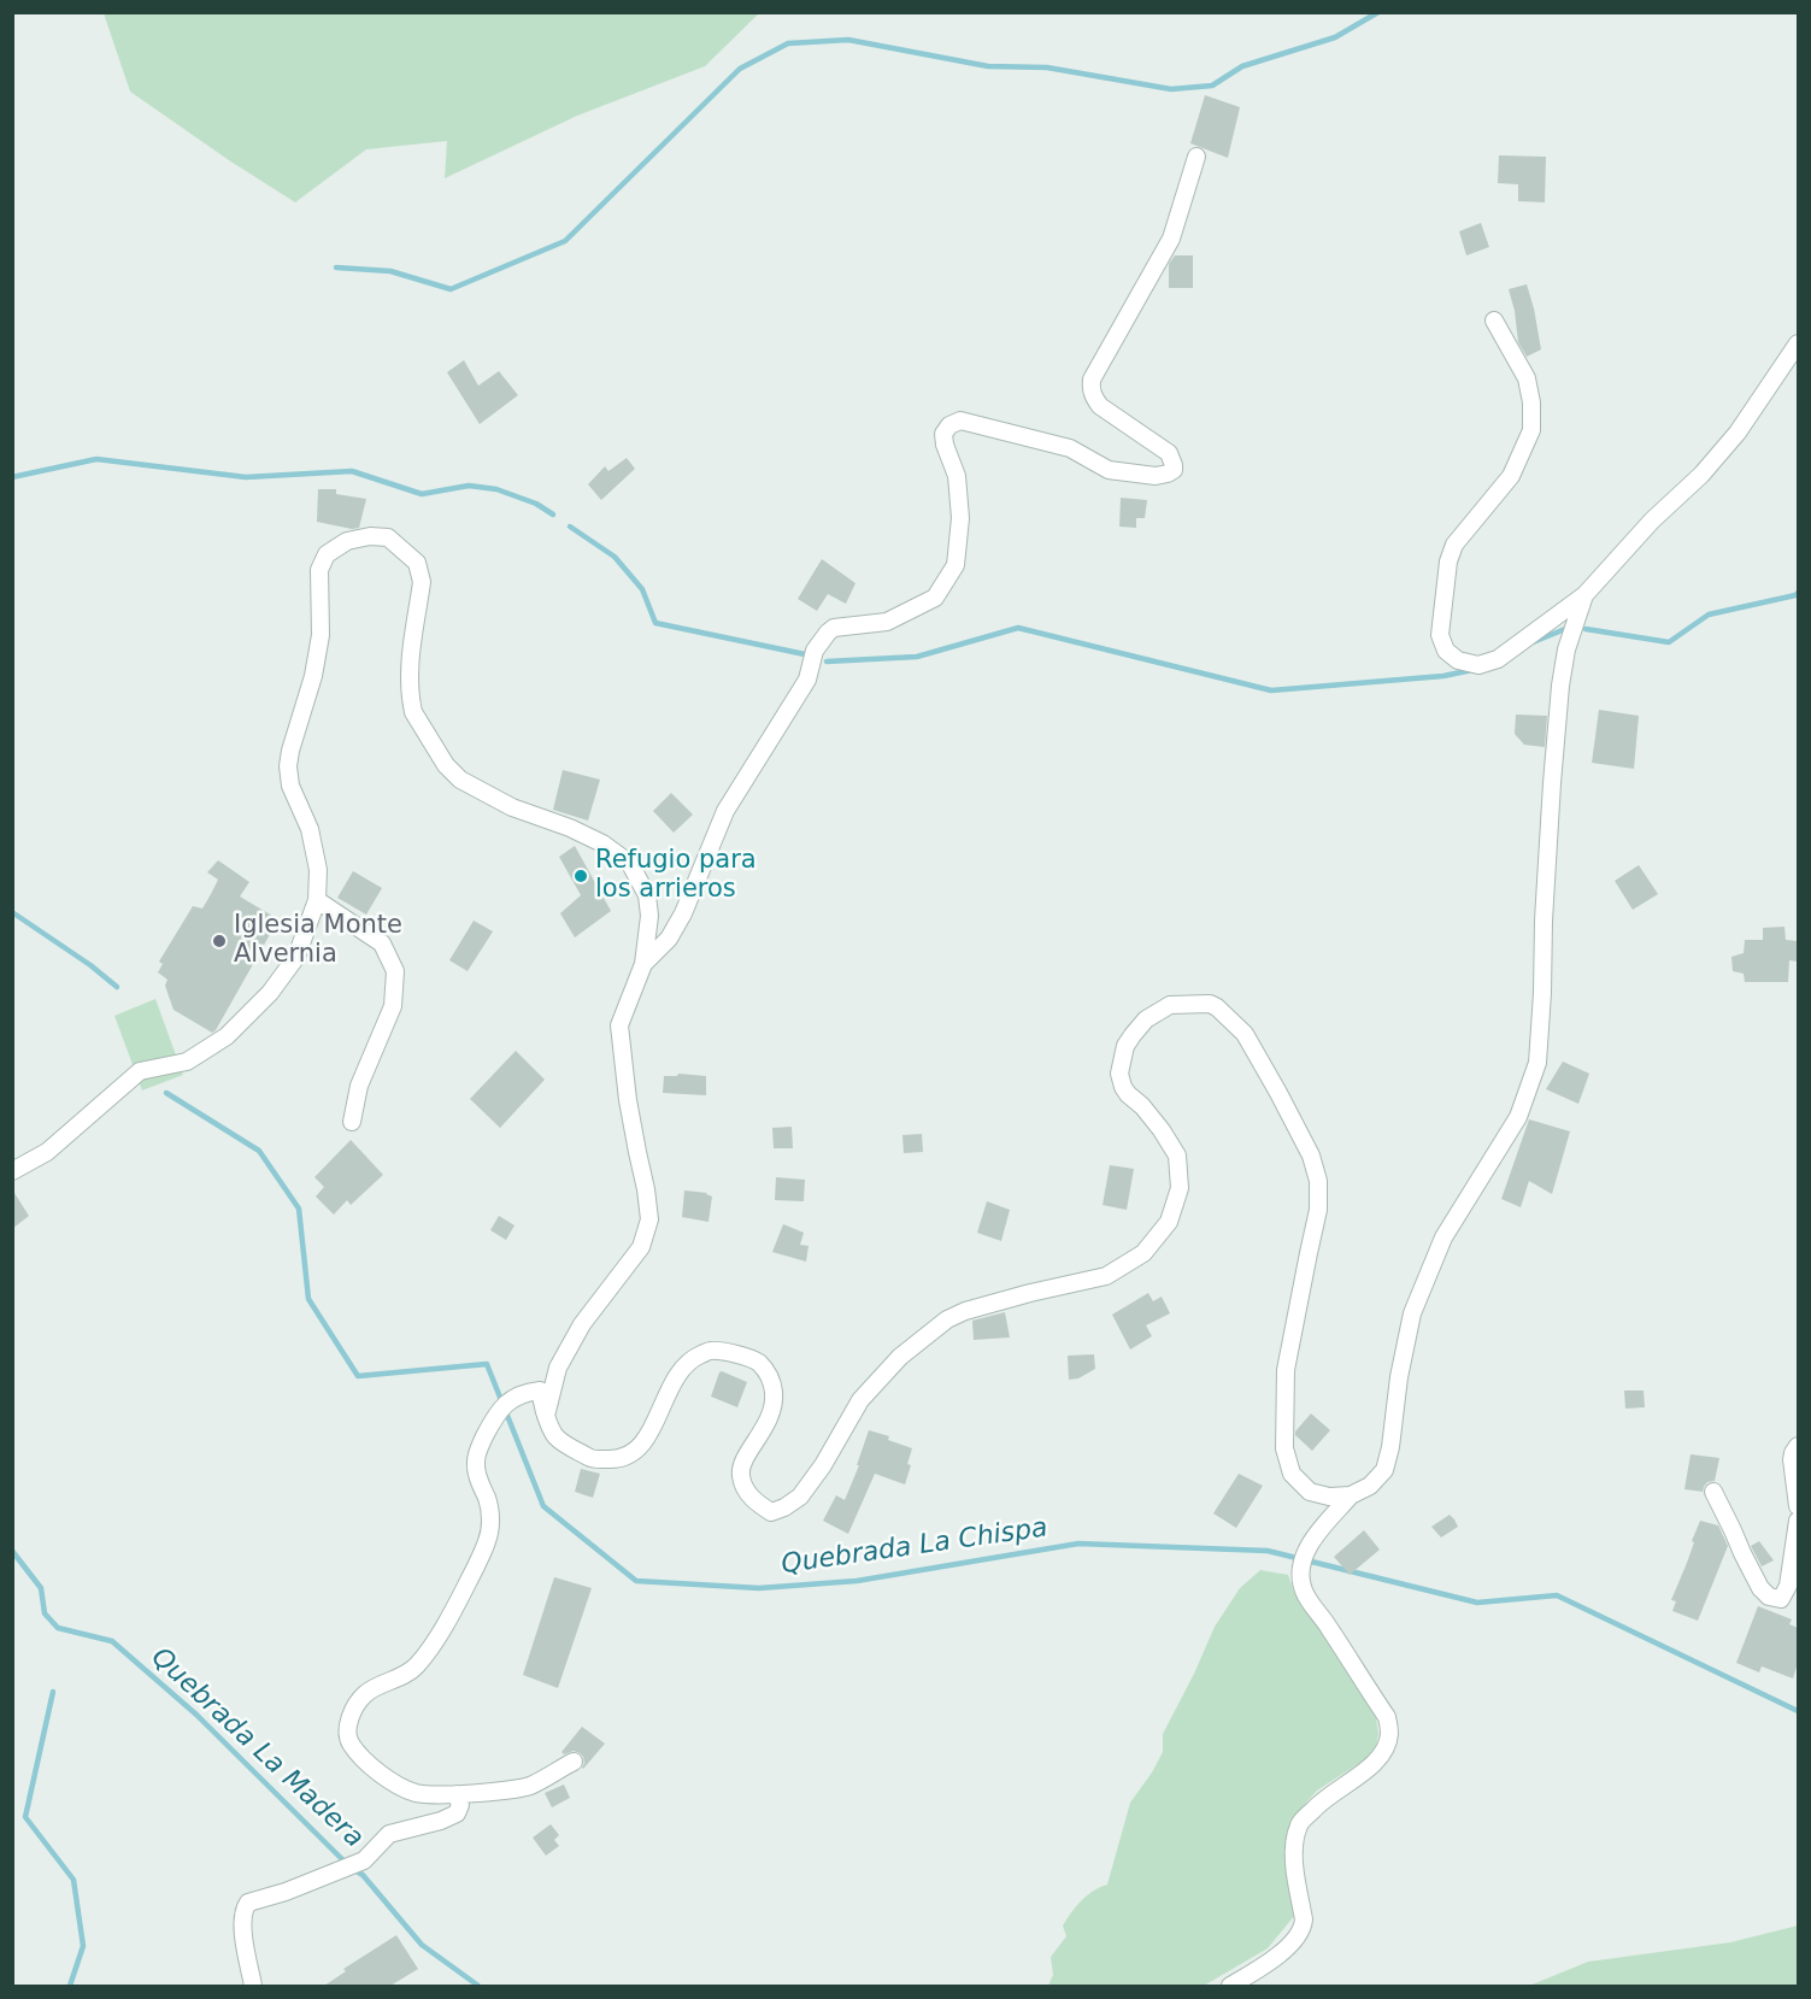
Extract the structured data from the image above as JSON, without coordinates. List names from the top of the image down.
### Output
{
  "water": ["Quebrada La Chispa", "Quebrada La Madera"],
  "places": ["Refugio para los arrieros", "Iglesia Monte Alvernia"]
}
